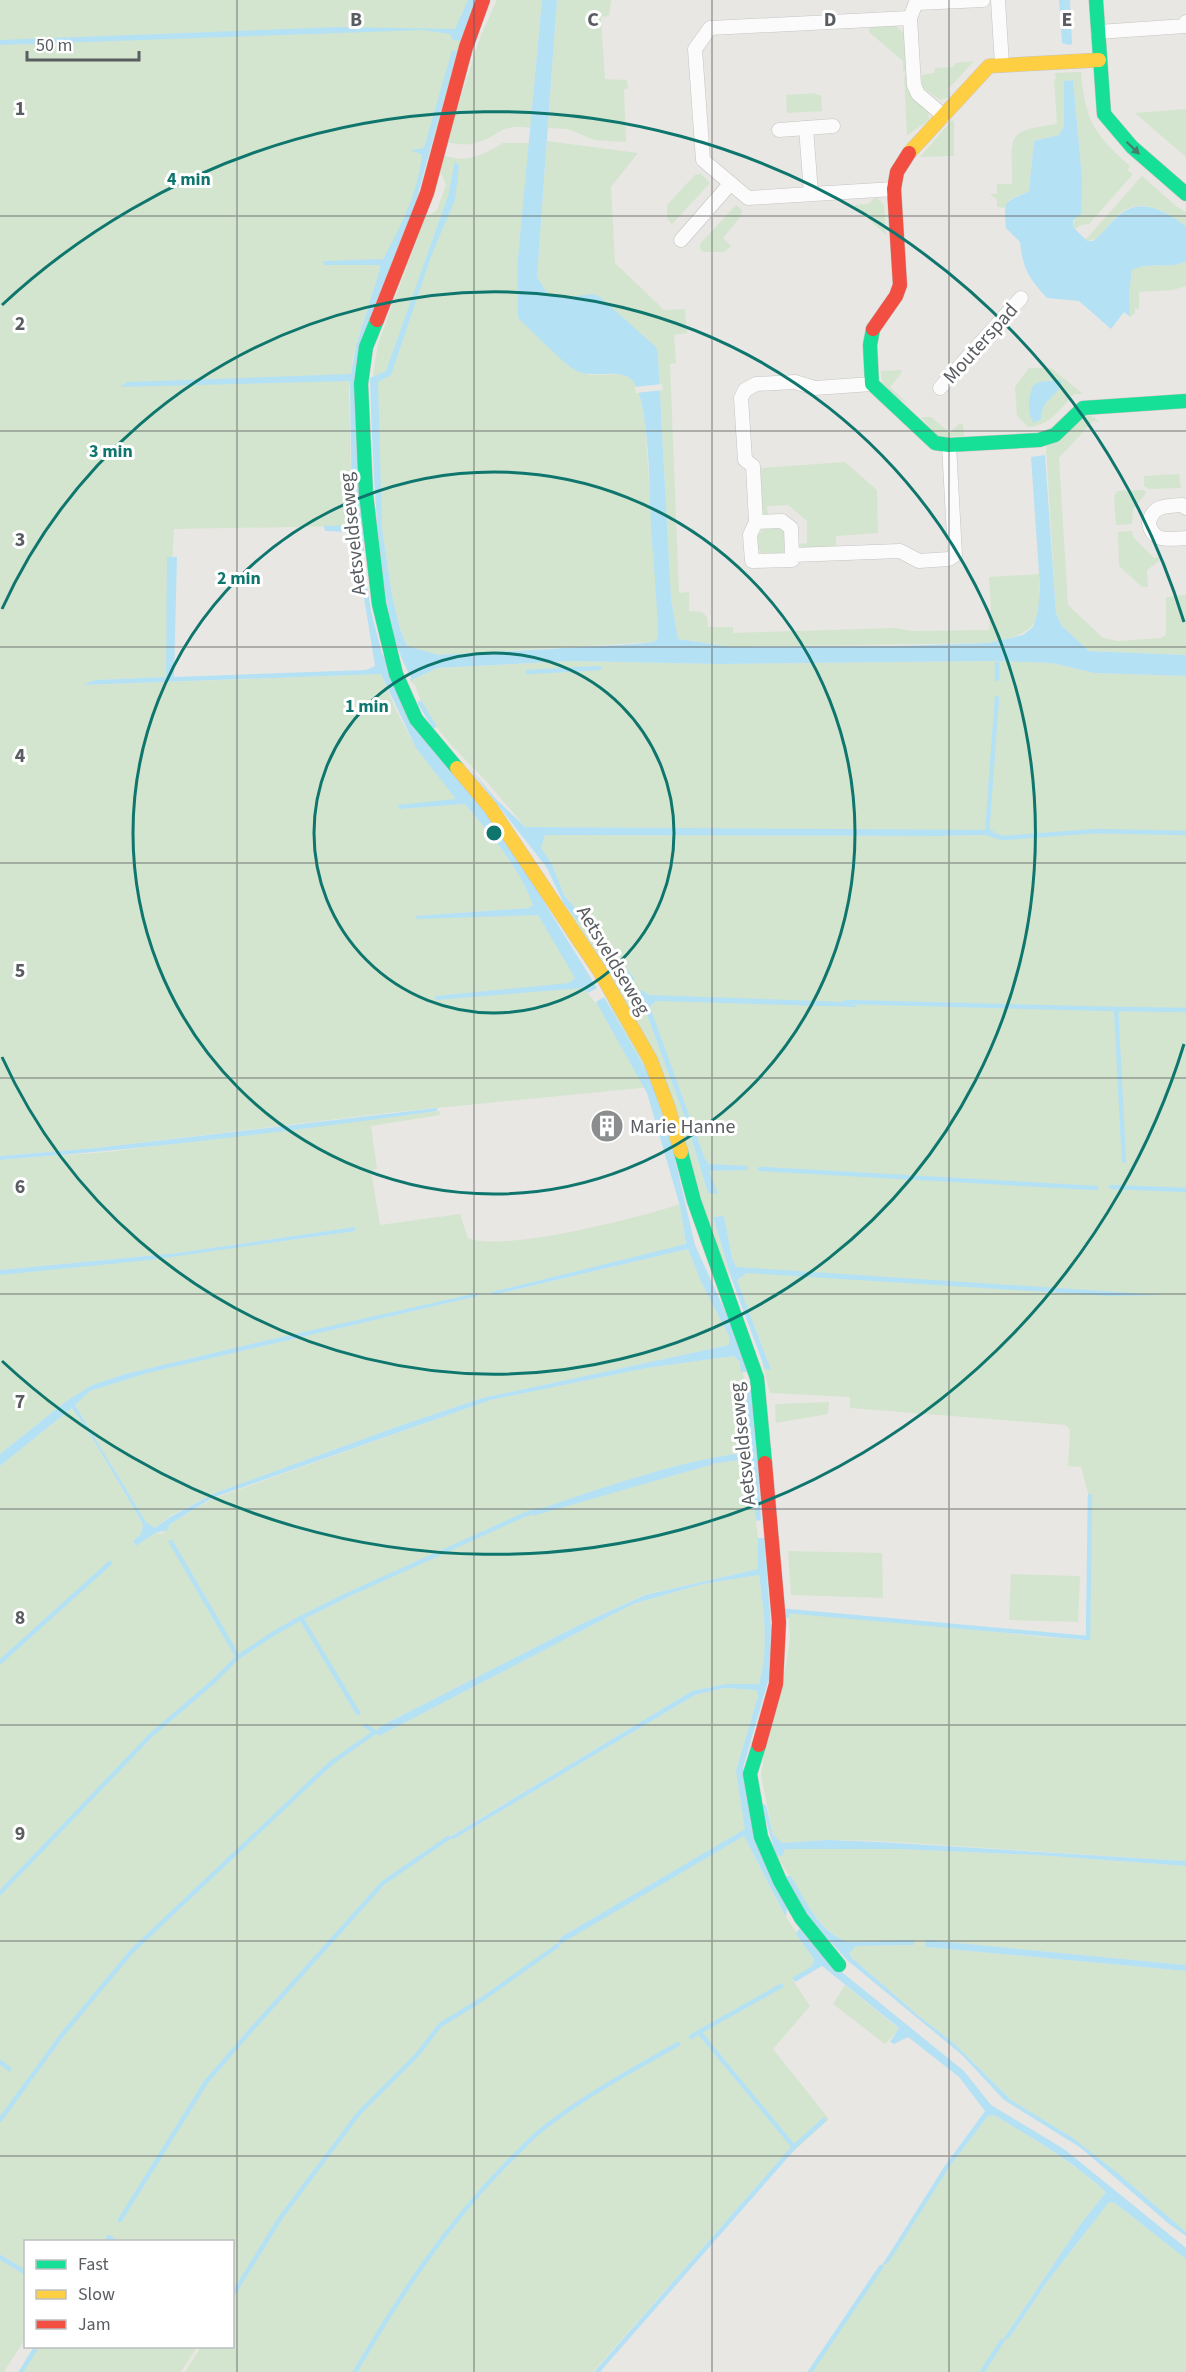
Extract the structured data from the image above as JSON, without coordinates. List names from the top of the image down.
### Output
{
  "streets": {
    "street": ["Mouterspad", "Aetsveldseweg"]
  },
  "places": {
    "building": ["Marie Hanne"]
  },
  "legend": ["Fast", "Slow", "Jam"],
  "scale_bar": "50 m",
  "grid": {
    "columns": [
      "B",
      "C",
      "D",
      "E"
    ],
    "rows": [
      "1",
      "2",
      "3",
      "4",
      "5",
      "6",
      "7",
      "8",
      "9"
    ]
  },
  "rings": [
    "4 min",
    "3 min",
    "2 min",
    "1 min"
  ]
}
